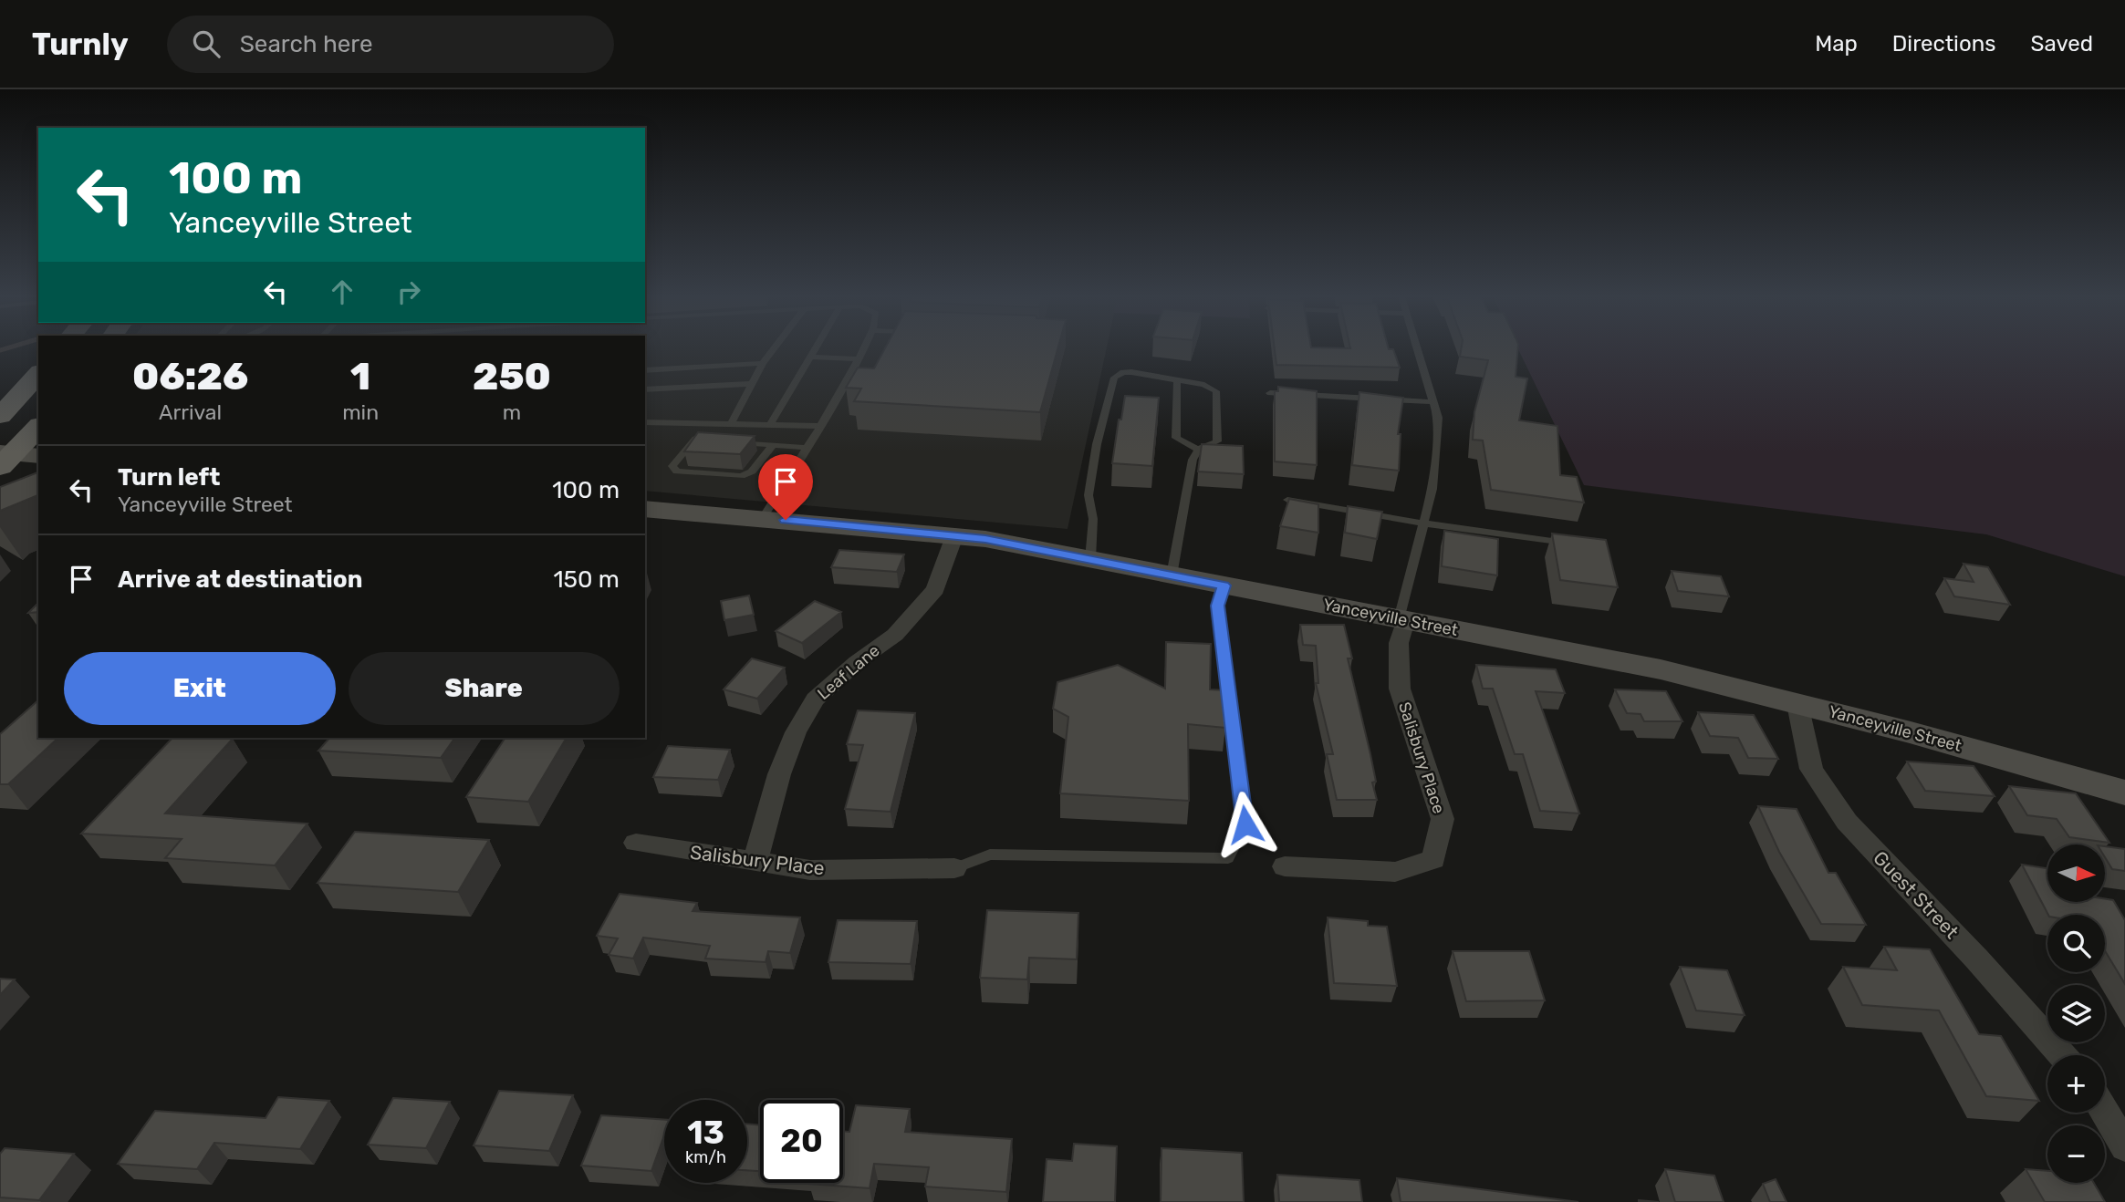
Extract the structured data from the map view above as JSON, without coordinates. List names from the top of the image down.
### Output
{
  "streets": {
    "main road": ["Yanceyville Street"],
    "street": ["Leaf Lane", "Salisbury Place", "Guest Street"]
  },
  "crossings": [
    ["Yanceyville Street", "Leaf Lane"],
    ["Yanceyville Street", "Salisbury Place"],
    ["Yanceyville Street", "Guest Street"],
    ["Leaf Lane", "Salisbury Place"]
  ],
  "north": "right",
  "page": {
    "header": "Turnly",
    "search": "Search here",
    "nav": ["Map", "Directions", "Saved"],
    "turn": ["100 m", "Yanceyville Street"],
    "eta": [
      "06:26",
      "Arrival",
      "1",
      "min",
      "250",
      "m"
    ],
    "list": [
      {
        "name": "Turn left",
        "note": "Yanceyville Street",
        "value": "100 m"
      },
      {
        "name": "Arrive at destination",
        "value": "150 m"
      }
    ],
    "buttons": ["Exit", "Share"],
    "map_buttons": ["+", "−"],
    "speed": "13 km/h",
    "limit": "20"
  }
}
